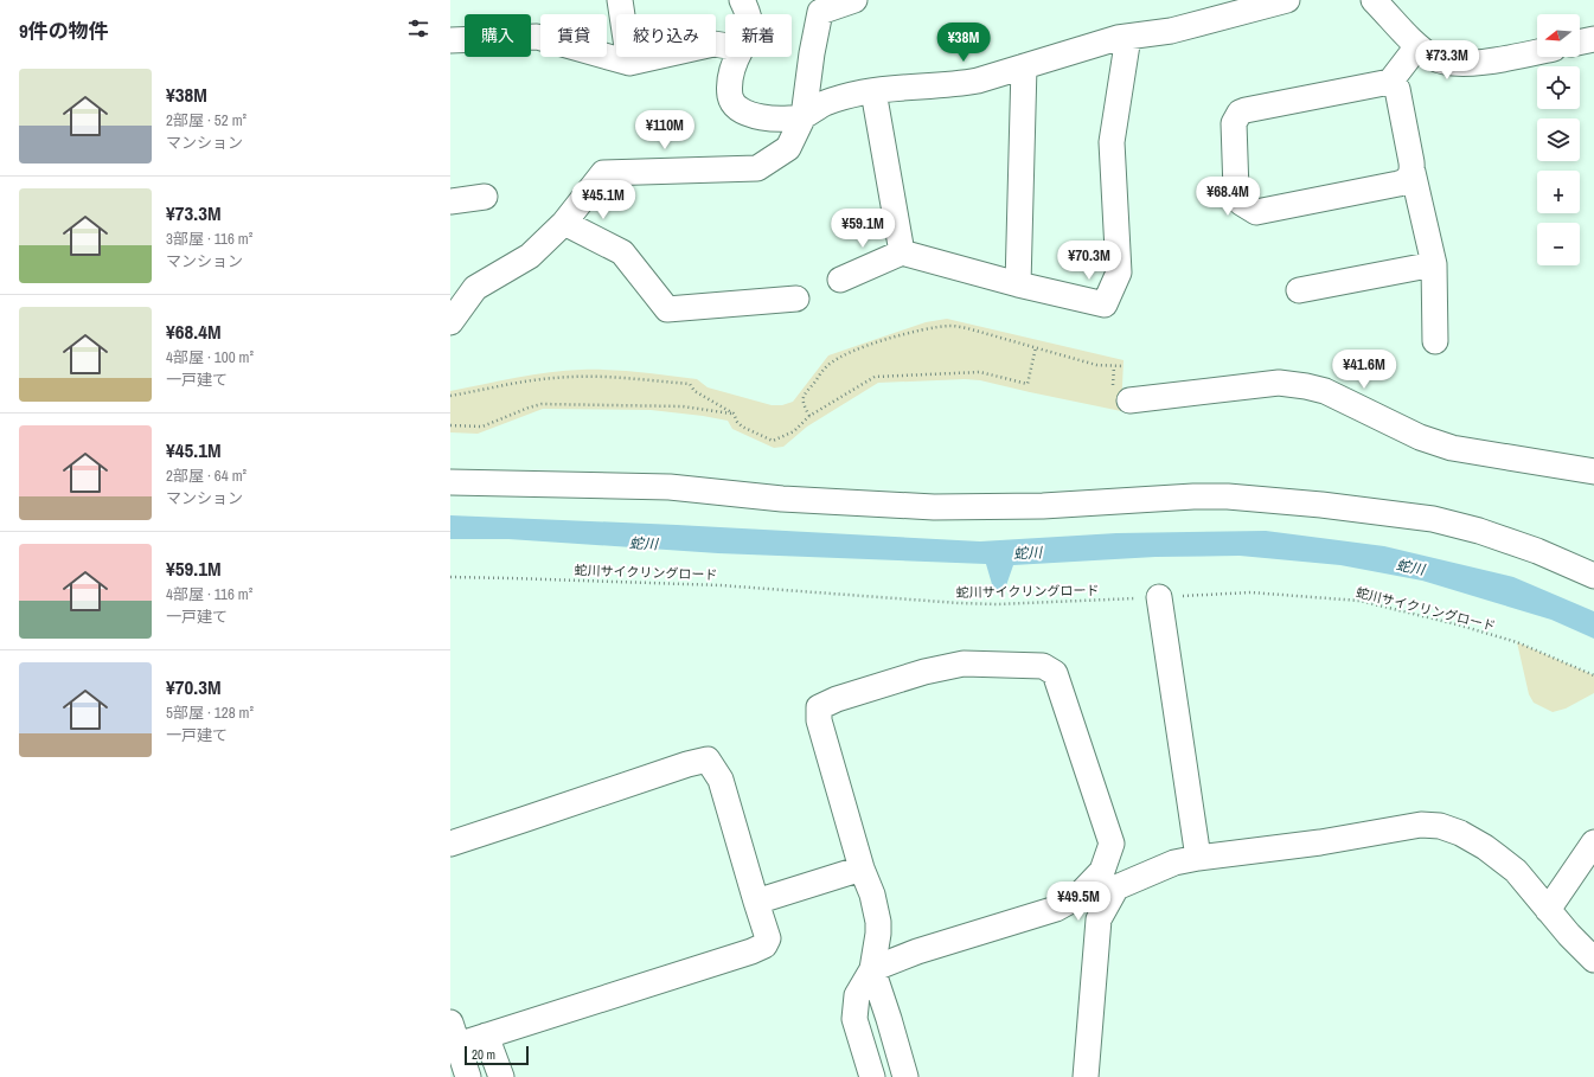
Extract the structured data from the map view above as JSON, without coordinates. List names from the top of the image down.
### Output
{
  "streets": {
    "path": ["蛇川サイクリングロード"]
  },
  "water": ["蛇川"],
  "scale_bar": "20 m",
  "north": "left",
  "page": {
    "heading": "9件の物件",
    "map_buttons": ["+", "−"],
    "chip": [
      "購入",
      "賃貸",
      "絞り込み",
      "新着"
    ],
    "price": [
      "¥38M",
      "¥73.3M",
      "¥110M",
      "¥68.4M",
      "¥45.1M",
      "¥59.1M",
      "¥70.3M",
      "¥41.6M",
      "¥49.5M"
    ],
    "list": [
      {
        "name": "¥38M",
        "note": "2部屋 · 52 m² · マンション"
      },
      {
        "name": "¥73.3M",
        "note": "3部屋 · 116 m² · マンション"
      },
      {
        "name": "¥68.4M",
        "note": "4部屋 · 100 m² · 一戸建て"
      },
      {
        "name": "¥45.1M",
        "note": "2部屋 · 64 m² · マンション"
      },
      {
        "name": "¥59.1M",
        "note": "4部屋 · 116 m² · 一戸建て"
      },
      {
        "name": "¥70.3M",
        "note": "5部屋 · 128 m² · 一戸建て"
      }
    ],
    "scale": "20 m"
  }
}
